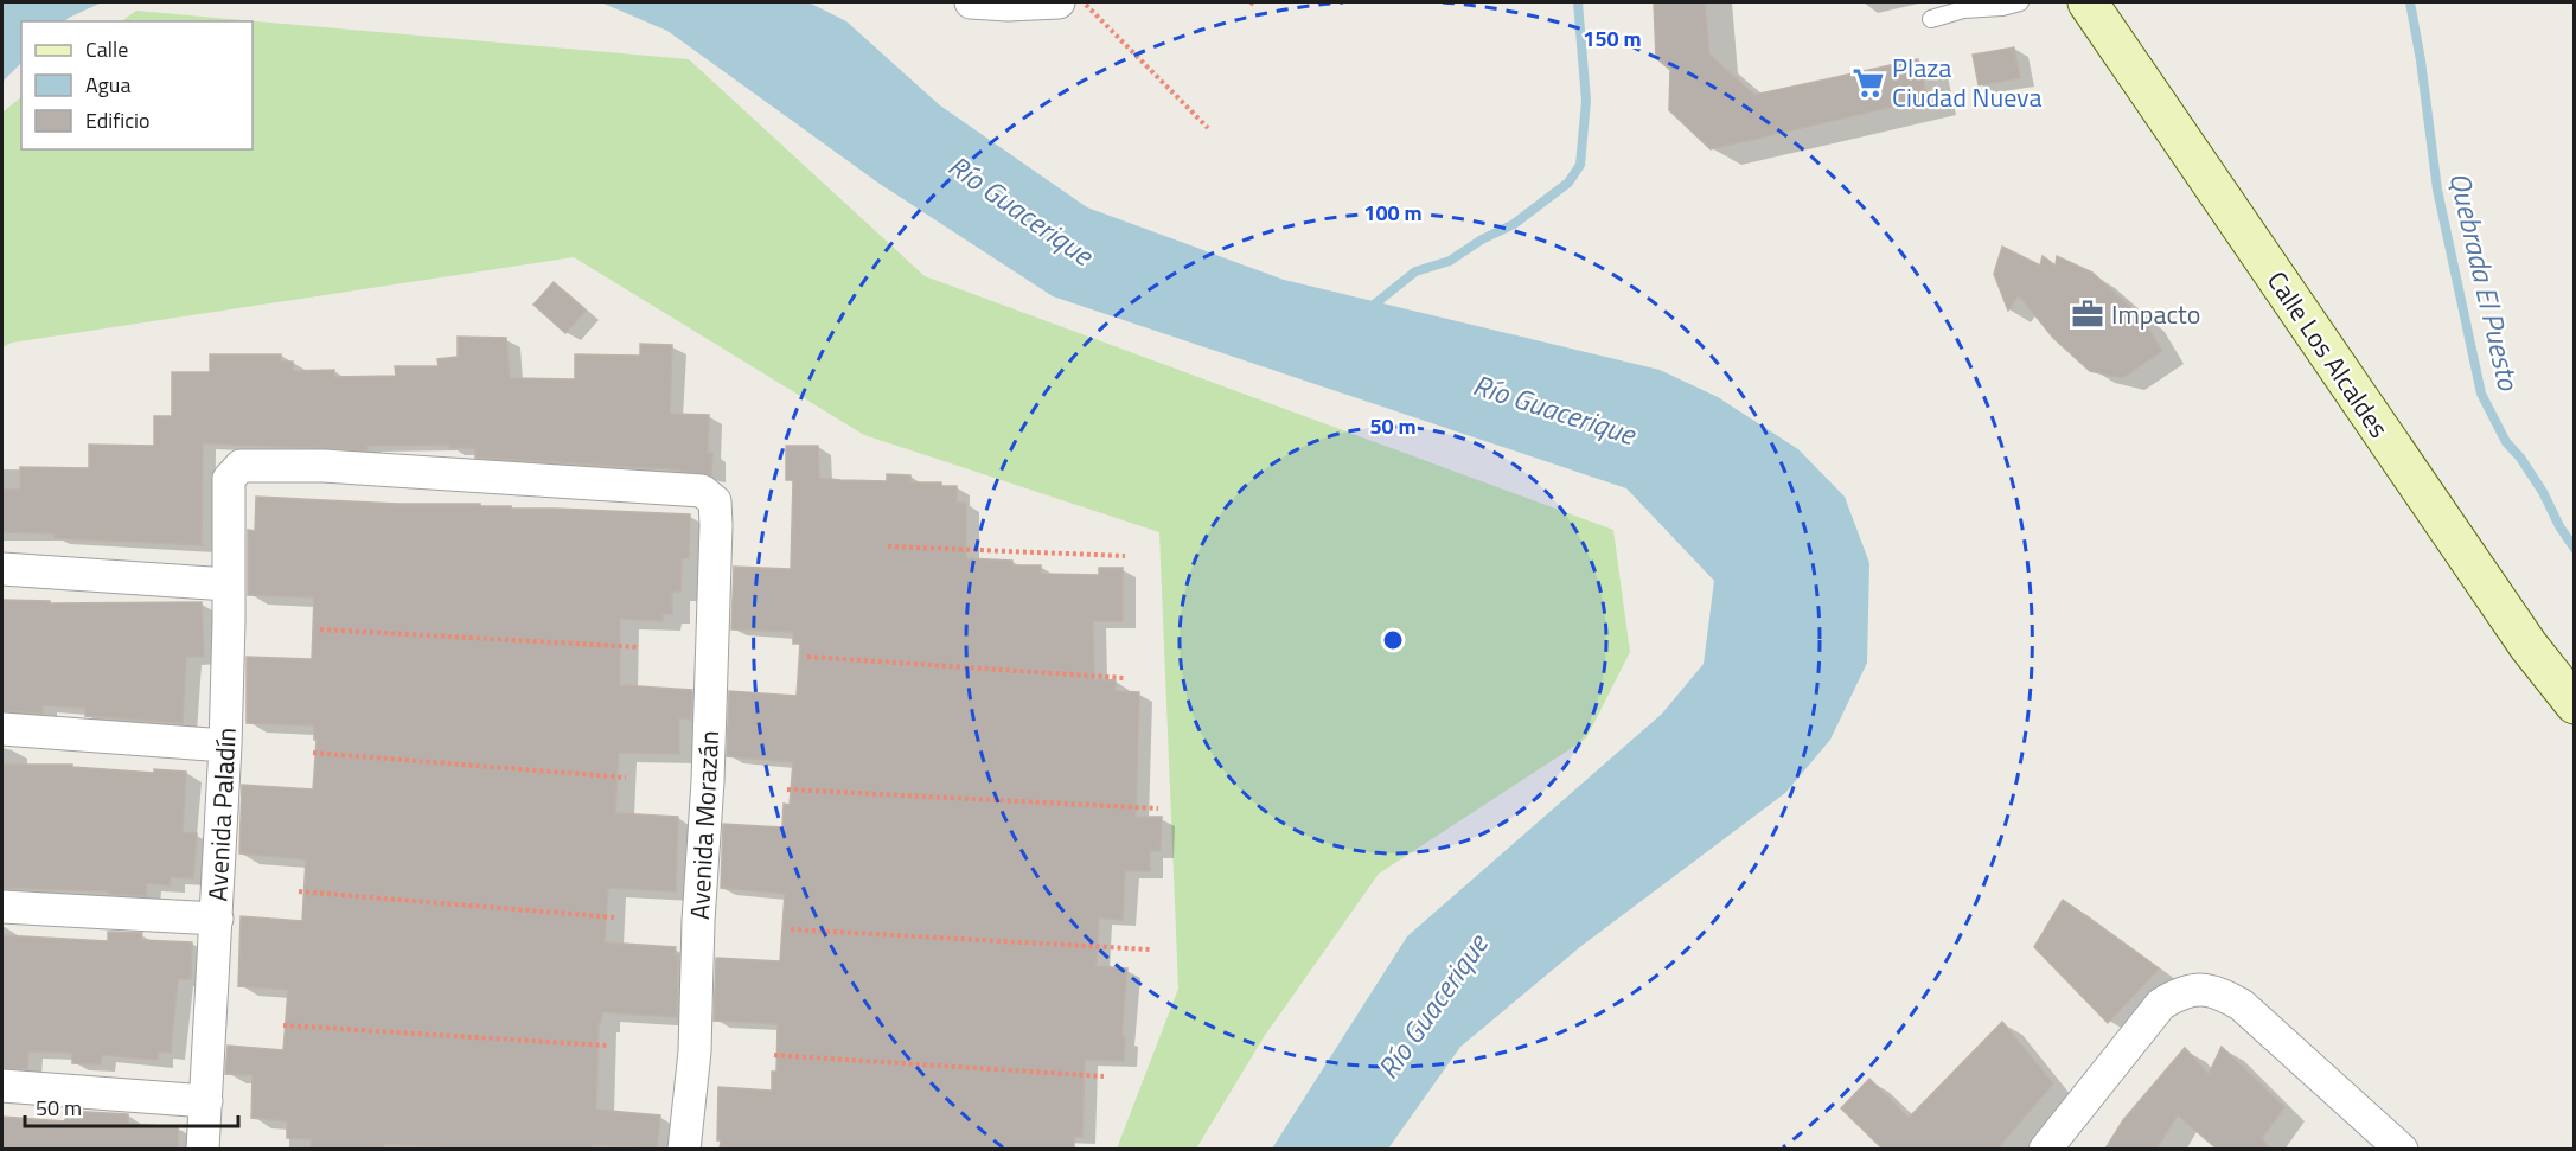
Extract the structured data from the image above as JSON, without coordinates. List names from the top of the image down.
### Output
{
  "streets": {
    "main road": ["Calle Los Alcaldes"],
    "street": ["Avenida Paladín", "Avenida Morazán"]
  },
  "crossings": [
    ["Avenida Paladín", "Avenida Morazán"]
  ],
  "water": ["Río Guacerique", "Quebrada El Puesto"],
  "places": {
    "supermarket": ["Plaza Ciudad Nueva"],
    "office": ["Impacto"]
  },
  "legend": ["Calle", "Agua", "Edificio"],
  "scale_bar": "50 m",
  "rings": ["150 m", "100 m", "50 m"]
}
